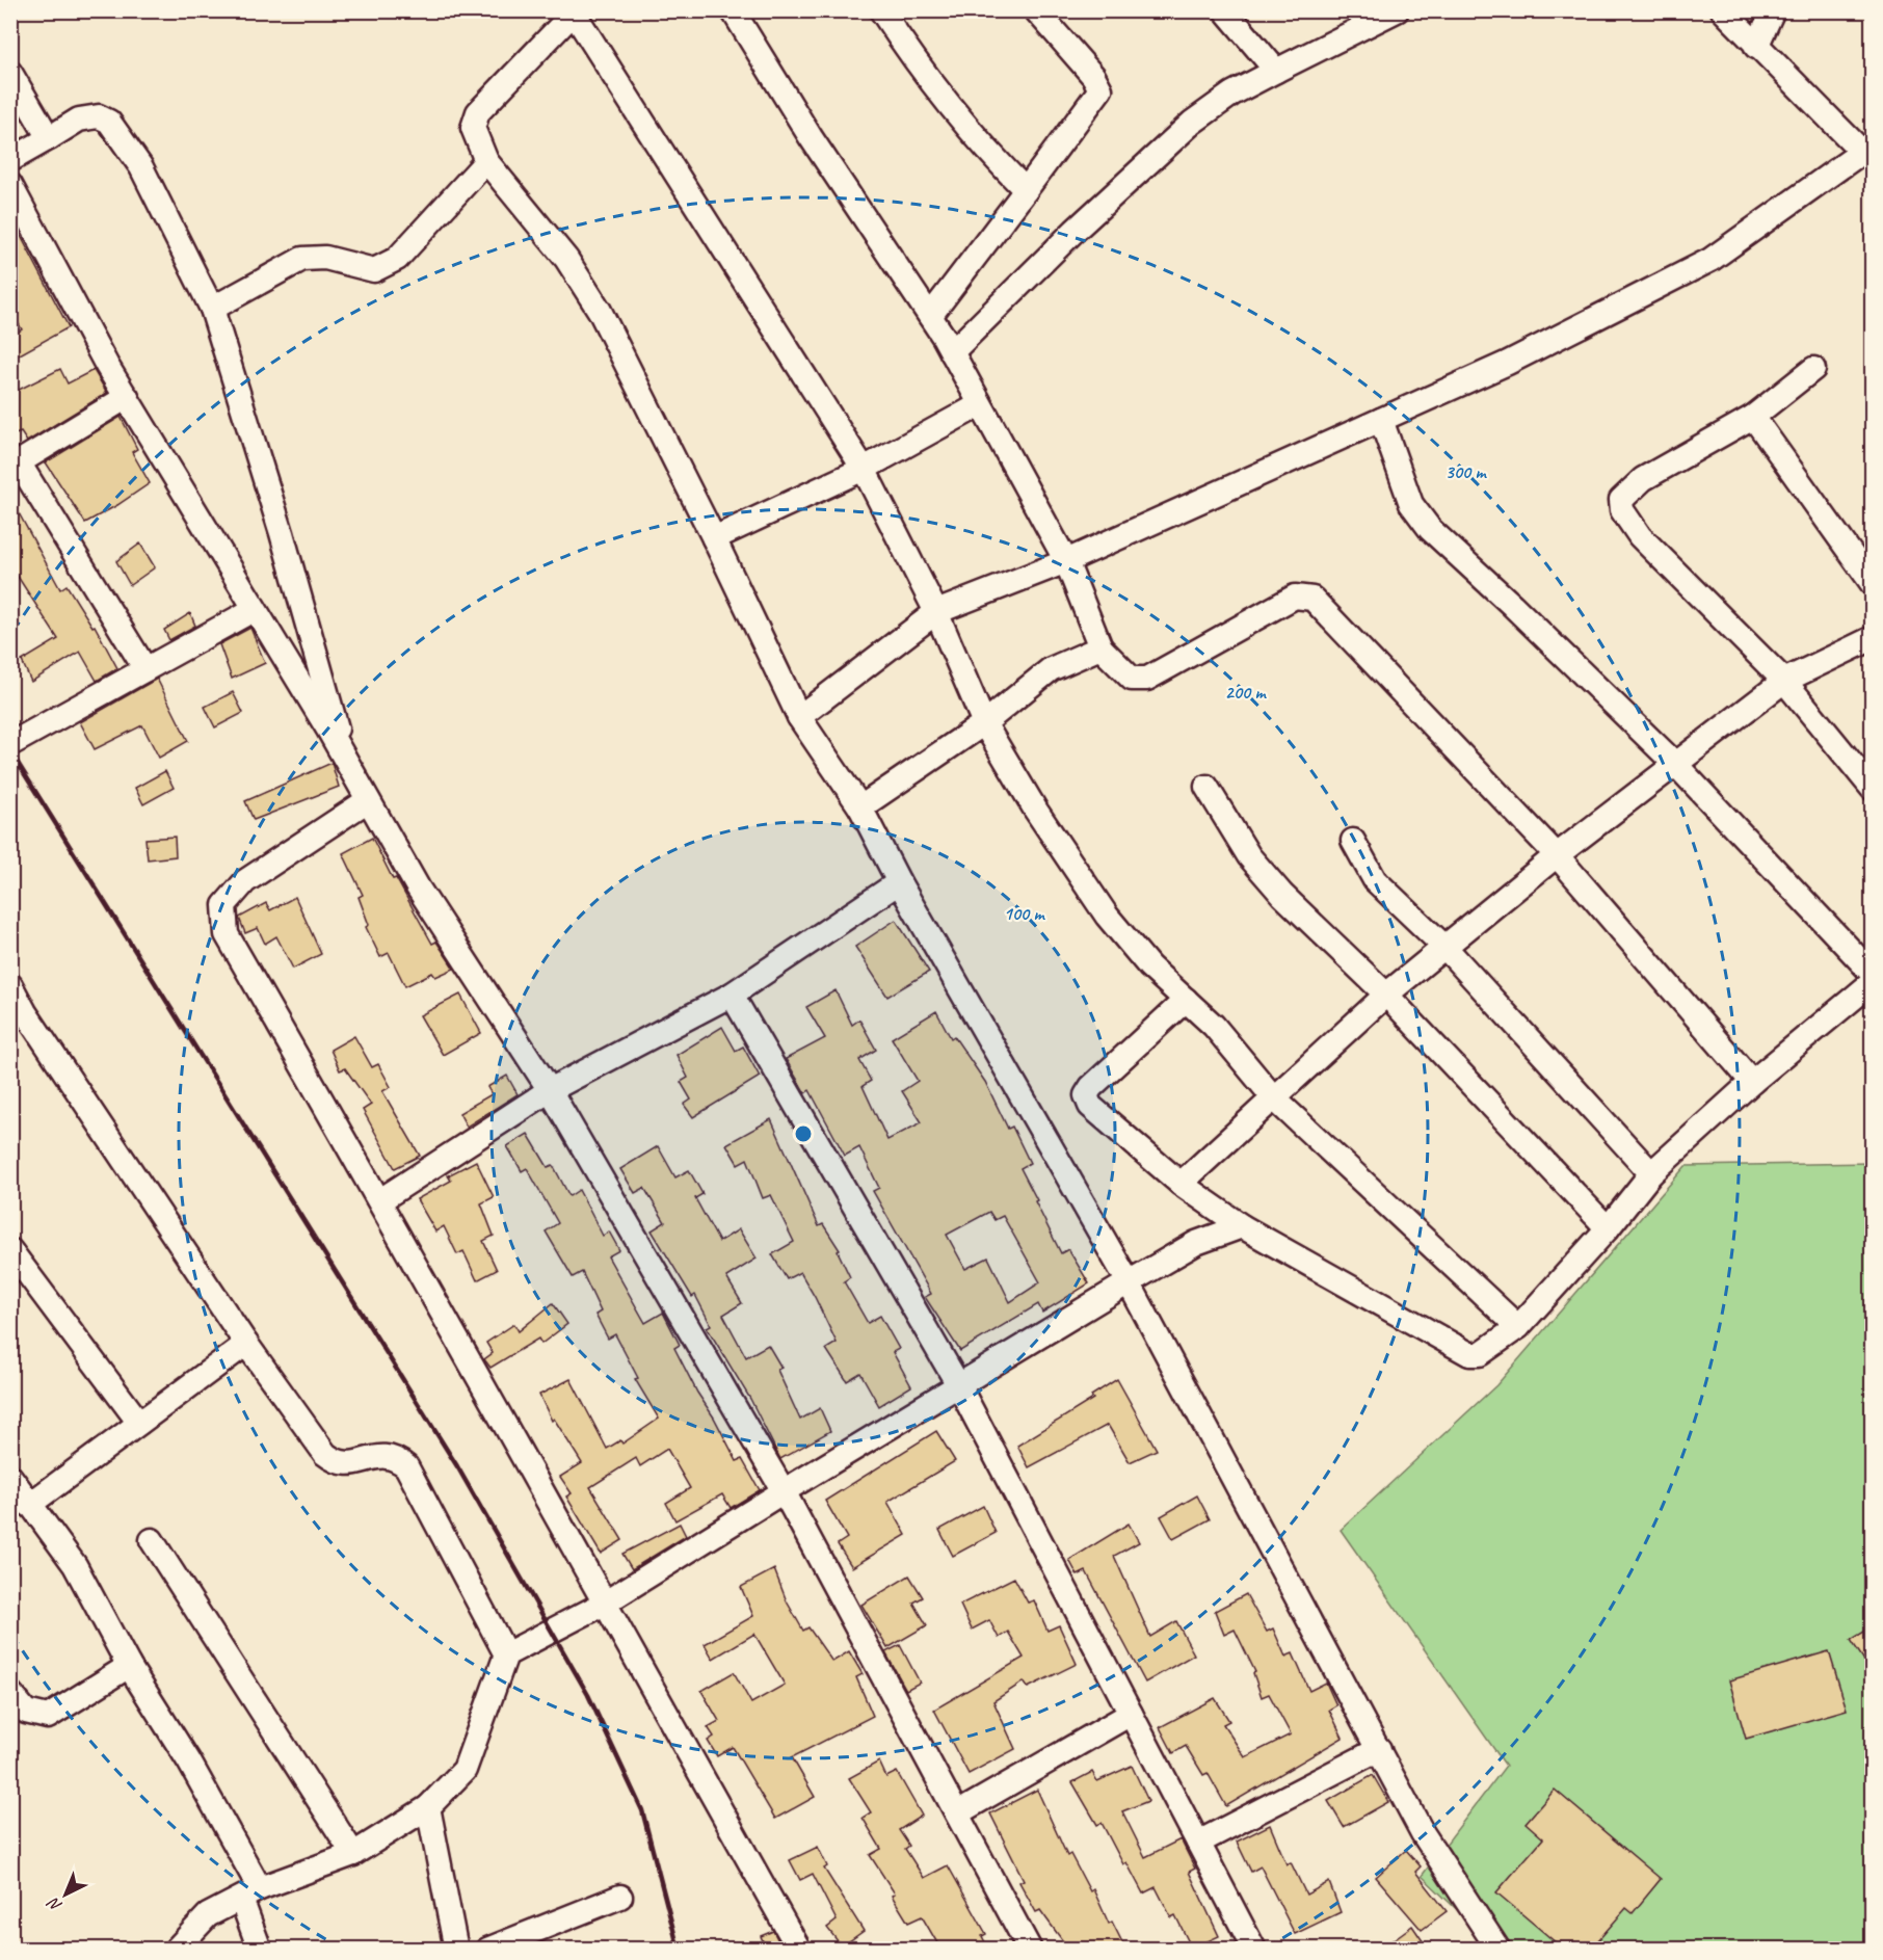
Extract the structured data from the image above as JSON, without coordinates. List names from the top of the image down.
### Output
{
  "north": "bottom left",
  "rings": ["300 m", "200 m", "100 m"]
}
